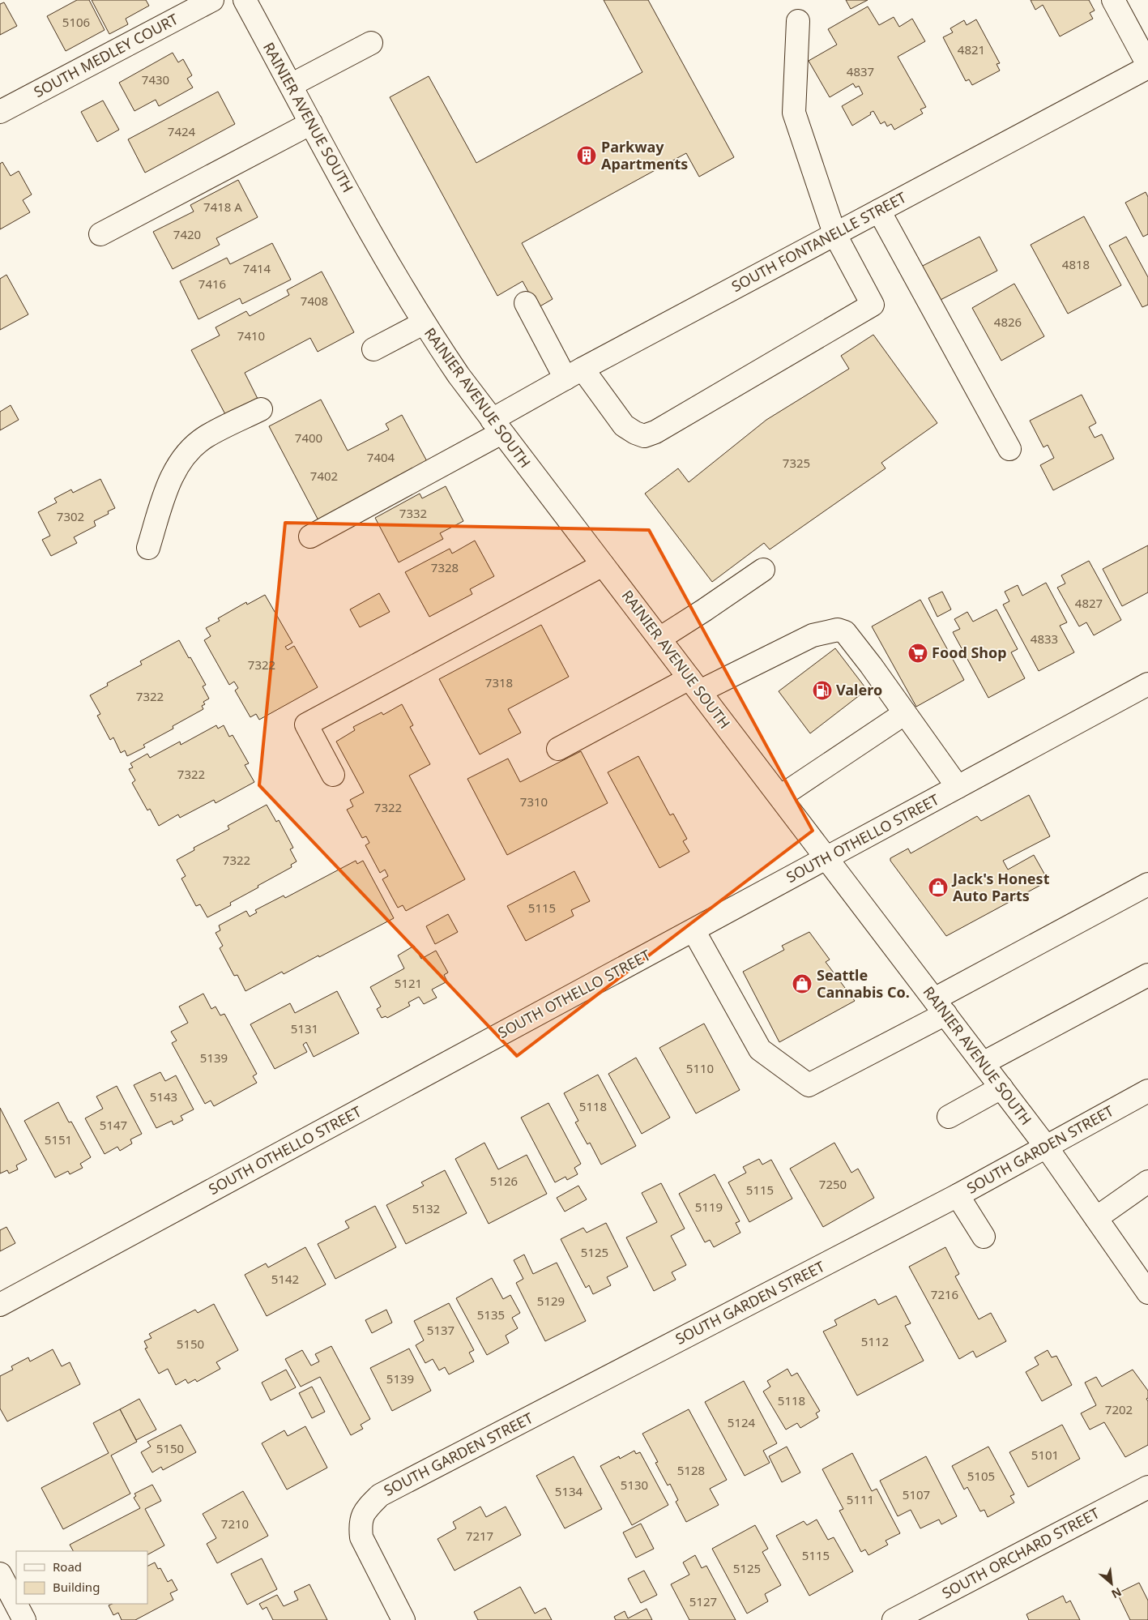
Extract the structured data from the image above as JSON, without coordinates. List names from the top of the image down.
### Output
{
  "streets": {
    "street": [
      "SOUTH MEDLEY COURT",
      "RAINIER AVENUE SOUTH",
      "SOUTH FONTANELLE STREET",
      "SOUTH OTHELLO STREET",
      "SOUTH GARDEN STREET",
      "SOUTH ORCHARD STREET"
    ]
  },
  "crossings": [
    ["RAINIER AVENUE SOUTH", "SOUTH FONTANELLE STREET"],
    ["RAINIER AVENUE SOUTH", "SOUTH OTHELLO STREET"],
    ["RAINIER AVENUE SOUTH", "SOUTH GARDEN STREET"]
  ],
  "places": {
    "building": ["Parkway Apartments"],
    "supermarket": ["Food Shop"],
    "fuel station": ["Valero"],
    "shop": ["Jack's Honest Auto Parts", "Seattle Cannabis Co."]
  },
  "house_numbers": [
    "5106",
    "4821",
    "4837",
    "7430",
    "7424",
    "7418 A",
    "7420",
    "4818",
    "7414",
    "7416",
    "7408",
    "4826",
    "7410",
    "7400",
    "7404",
    "7325",
    "7402",
    "7332",
    "7302",
    "7328",
    "4827",
    "4833",
    "7322",
    "7318",
    "7322",
    "7322",
    "7310",
    "7322",
    "7322",
    "5115",
    "5121",
    "5131",
    "5139",
    "5110",
    "5143",
    "5118",
    "5147",
    "5151",
    "5126",
    "7250",
    "5115",
    "5119",
    "5132",
    "5125",
    "5142",
    "7216",
    "5129",
    "5135",
    "5137",
    "5112",
    "5150",
    "5139",
    "5118",
    "7202",
    "5124",
    "5150",
    "5101",
    "5128",
    "5105",
    "5130",
    "5134",
    "5107",
    "5111",
    "7210",
    "7217",
    "5115",
    "5125",
    "5127"
  ],
  "legend": ["Road", "Building"],
  "north": "bottom right"
}
